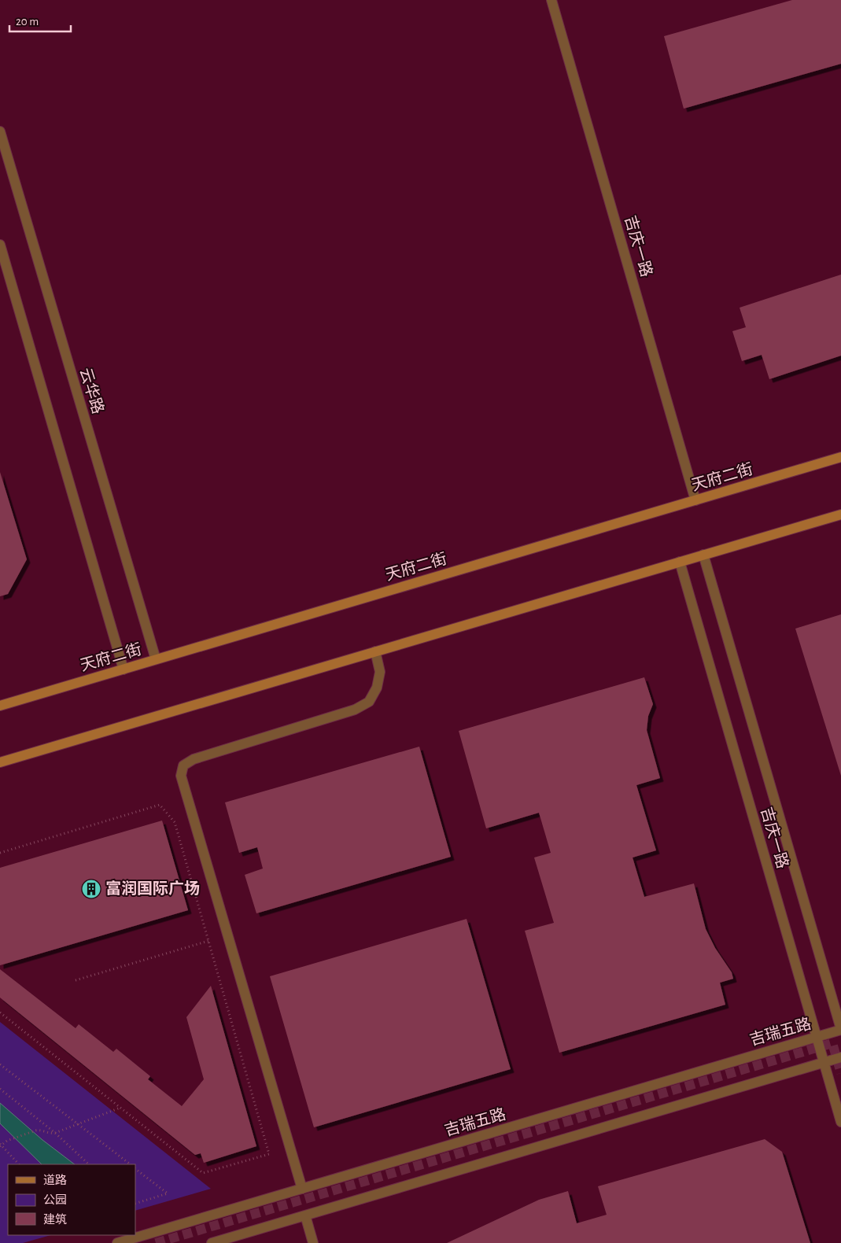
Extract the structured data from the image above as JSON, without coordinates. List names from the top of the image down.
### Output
{
  "streets": {
    "main road": ["天府二街"],
    "street": ["吉庆一路", "云华路", "吉瑞五路"]
  },
  "crossings": [
    ["吉庆一路", "天府二街"],
    ["吉庆一路", "吉瑞五路"],
    ["云华路", "天府二街"]
  ],
  "places": {
    "building": ["富润国际广场"]
  },
  "legend": ["道路", "公园", "建筑"],
  "scale_bar": "20 m"
}
